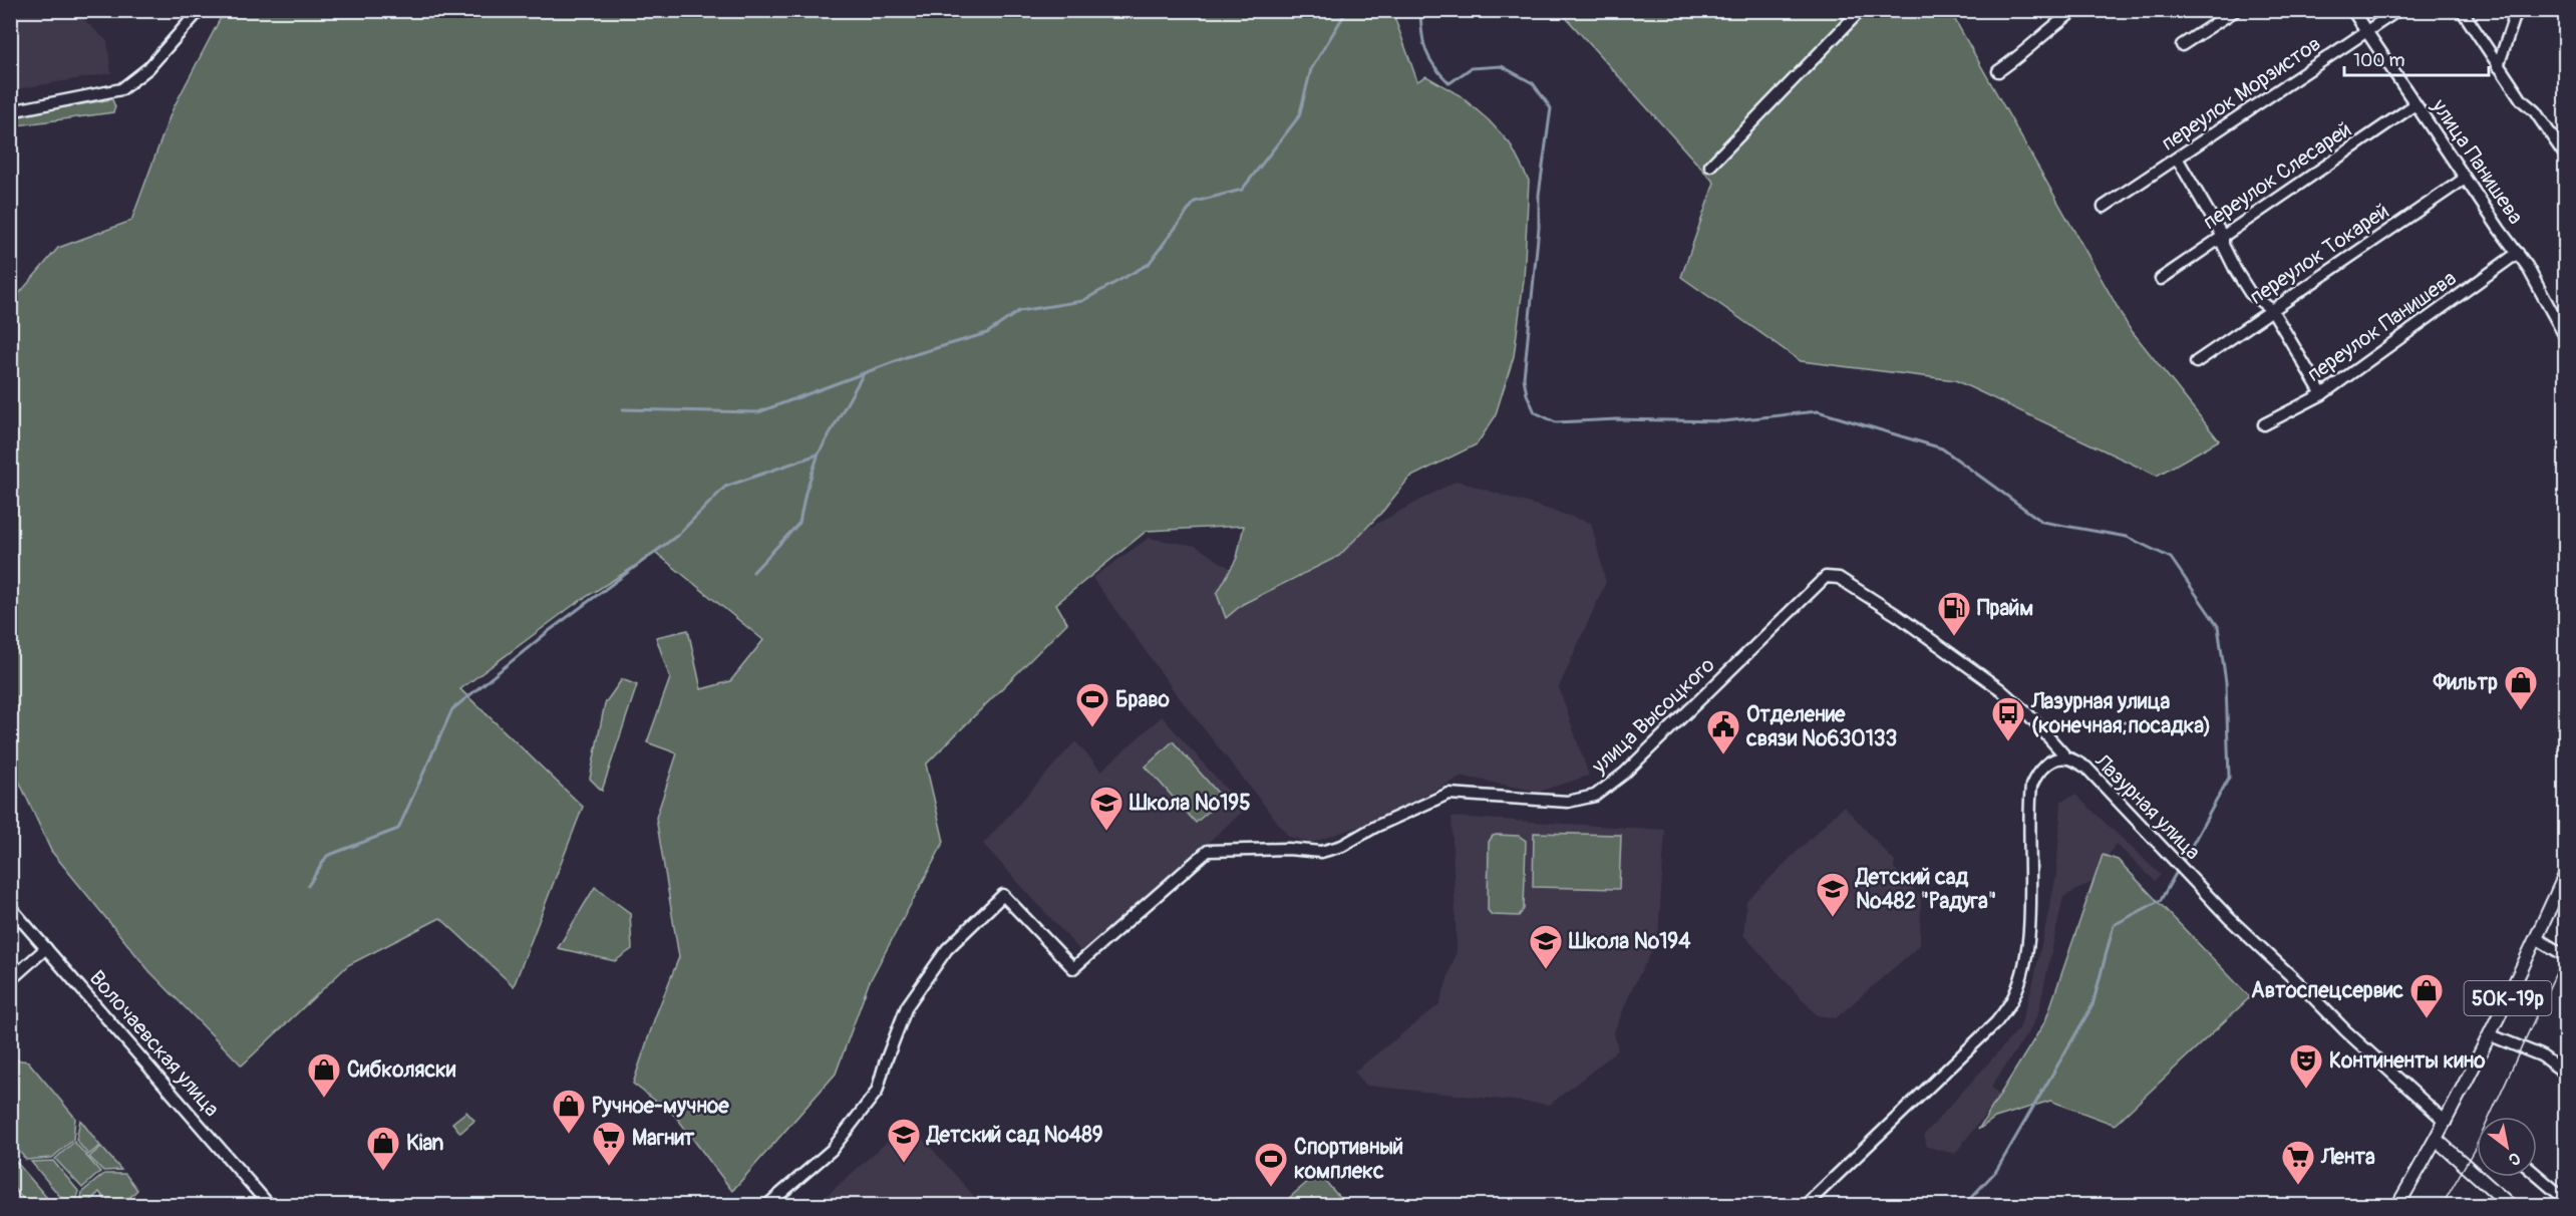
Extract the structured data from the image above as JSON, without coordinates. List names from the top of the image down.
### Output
{
  "streets": {
    "main road": ["50К-19р"],
    "street": [
      "переулок Морзистов",
      "улица Панишева",
      "переулок Слесарей",
      "переулок Токарей",
      "переулок Панишева",
      "улица Высоцкого",
      "Лазурная улица",
      "Волочаевская улица"
    ]
  },
  "crossings": [
    ["переулок Морзистов", "улица Панишева"],
    ["улица Панишева", "переулок Слесарей"],
    ["улица Панишева", "переулок Токарей"],
    ["улица Панишева", "переулок Панишева"],
    ["улица Высоцкого", "Лазурная улица"],
    ["Лазурная улица", "50К-19р"]
  ],
  "places": {
    "fuel station": ["Прайм"],
    "shop": [
      "Фильтр",
      "Автоспецсервис",
      "Сибколяски",
      "Ручное-мучное",
      "Kian"
    ],
    "sports": ["Браво", "Спортивный комплекс"],
    "bus stop": ["Лазурная улица (конечная;посадка)"],
    "public building": ["Отделение связи №630133"],
    "school or university": [
      "Школа №195",
      "Детский сад №482 \"Радуга\"",
      "Школа №194",
      "Детский сад №489"
    ],
    "theatre": ["Континенты кино"],
    "supermarket": ["Магнит", "Лента"]
  },
  "scale_bar": "100 m",
  "north": "bottom right"
}
